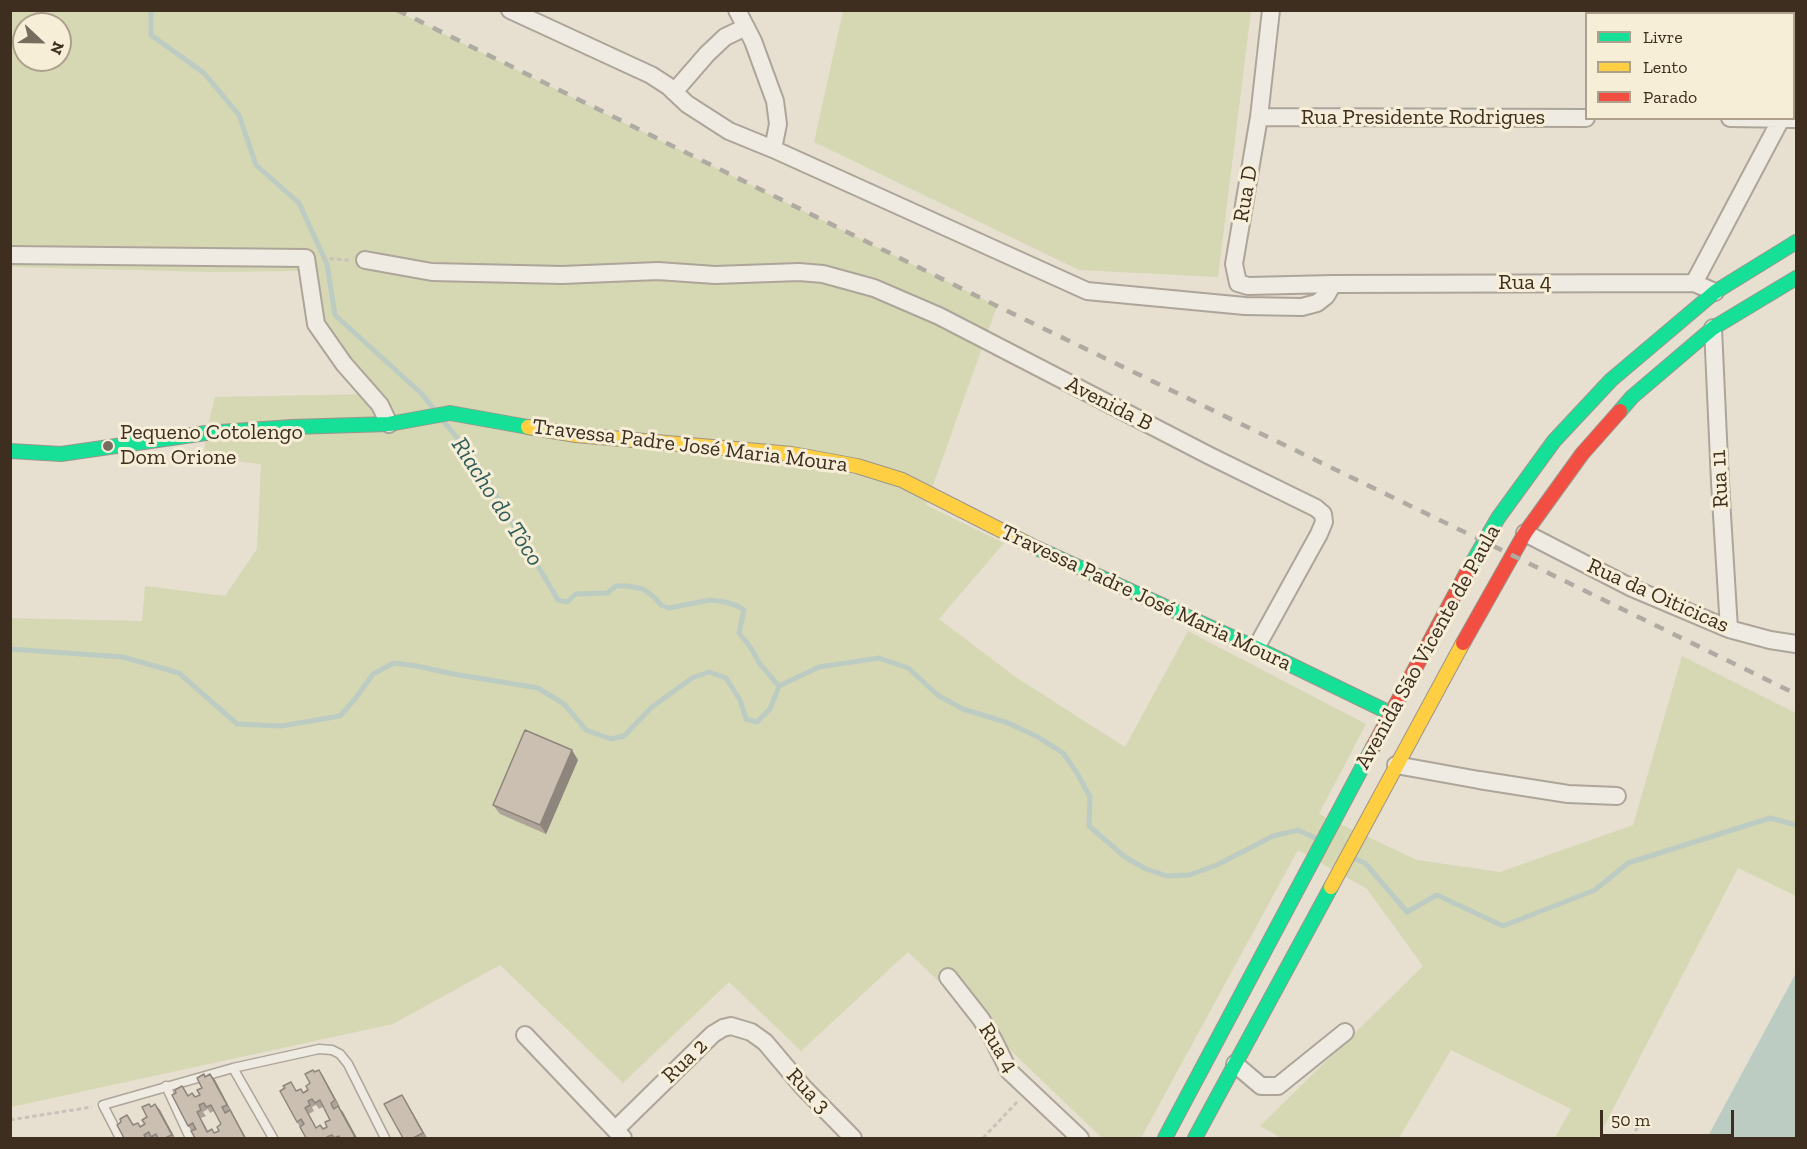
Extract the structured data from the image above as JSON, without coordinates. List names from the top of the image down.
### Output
{
  "streets": {
    "main road": ["Travessa Padre José Maria Moura", "Avenida São Vicente de Paula"],
    "street": [
      "Rua Presidente Rodrigues",
      "Rua D",
      "Rua 4",
      "Avenida B",
      "Rua 11",
      "Rua da Oiticicas",
      "Rua 2",
      "Rua 3"
    ]
  },
  "crossings": [
    ["Rua Presidente Rodrigues", "Rua D"],
    ["Rua D", "Rua 4"],
    ["Rua 4", "Avenida São Vicente de Paula"],
    ["Avenida B", "Travessa Padre José Maria Moura"],
    ["Travessa Padre José Maria Moura", "Avenida São Vicente de Paula"],
    ["Rua 11", "Rua da Oiticicas"],
    ["Rua 11", "Avenida São Vicente de Paula"],
    ["Rua da Oiticicas", "Avenida São Vicente de Paula"],
    ["Rua 2", "Rua 3"]
  ],
  "water": ["Riacho do Tôco"],
  "places": ["Pequeno Cotolengo Dom Orione"],
  "legend": ["Livre", "Lento", "Parado"],
  "scale_bar": "50 m",
  "north": "right"
}
